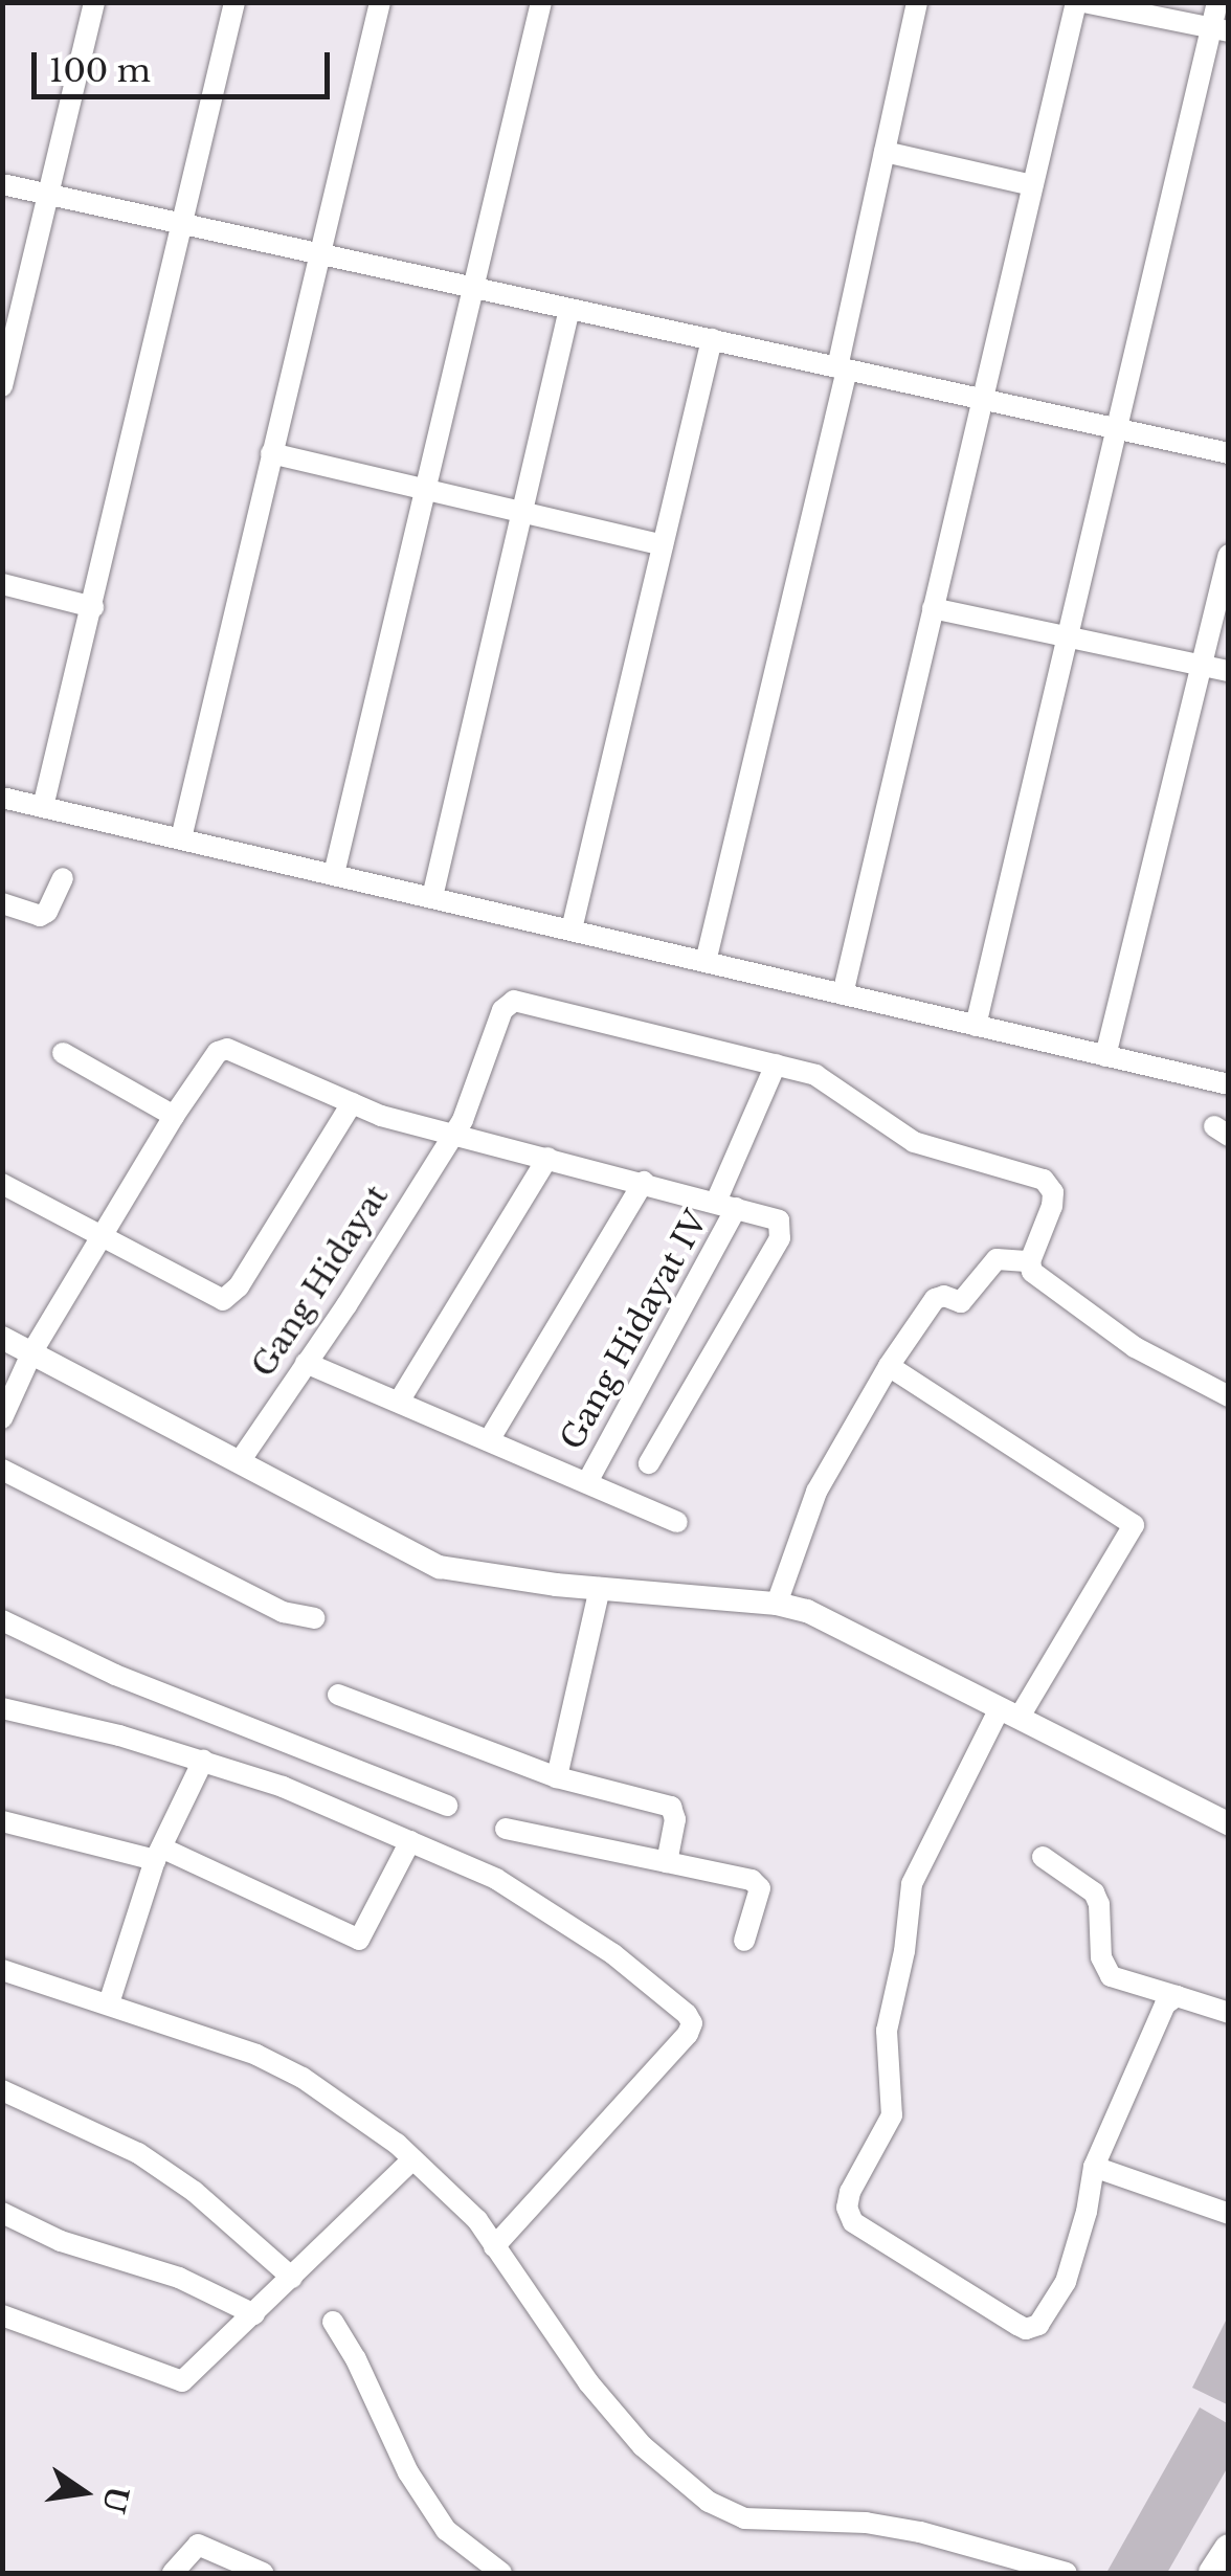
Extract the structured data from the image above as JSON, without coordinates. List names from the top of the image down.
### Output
{
  "streets": {
    "street": ["Gang Hidayat", "Gang Hidayat IV"]
  },
  "crossings": [
    ["Gang Hidayat", "Gang Hidayat IV"]
  ],
  "scale_bar": "100 m",
  "north": "right"
}
